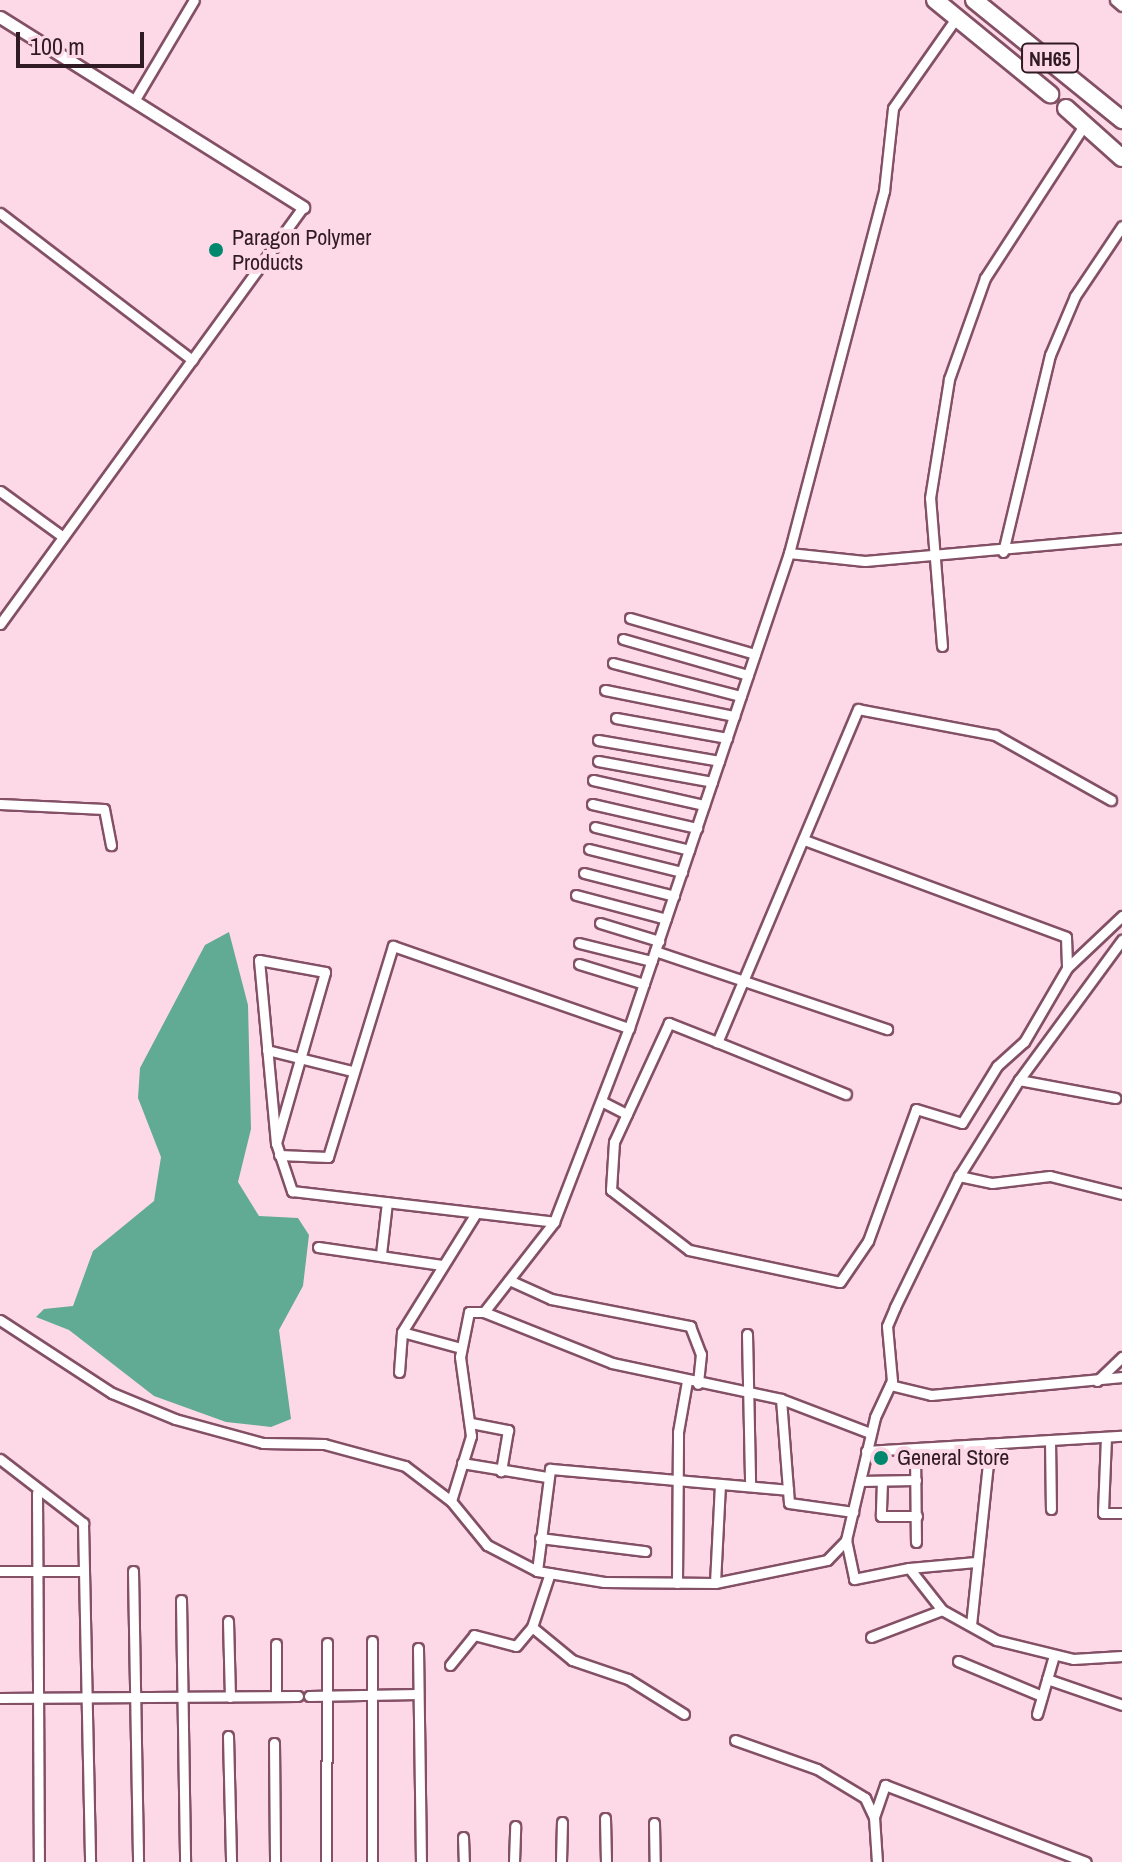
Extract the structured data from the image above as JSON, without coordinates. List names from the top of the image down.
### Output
{
  "streets": {
    "highway": ["NH65"]
  },
  "places": ["Paragon Polymer Products", "General Store"],
  "scale_bar": "100 m"
}
